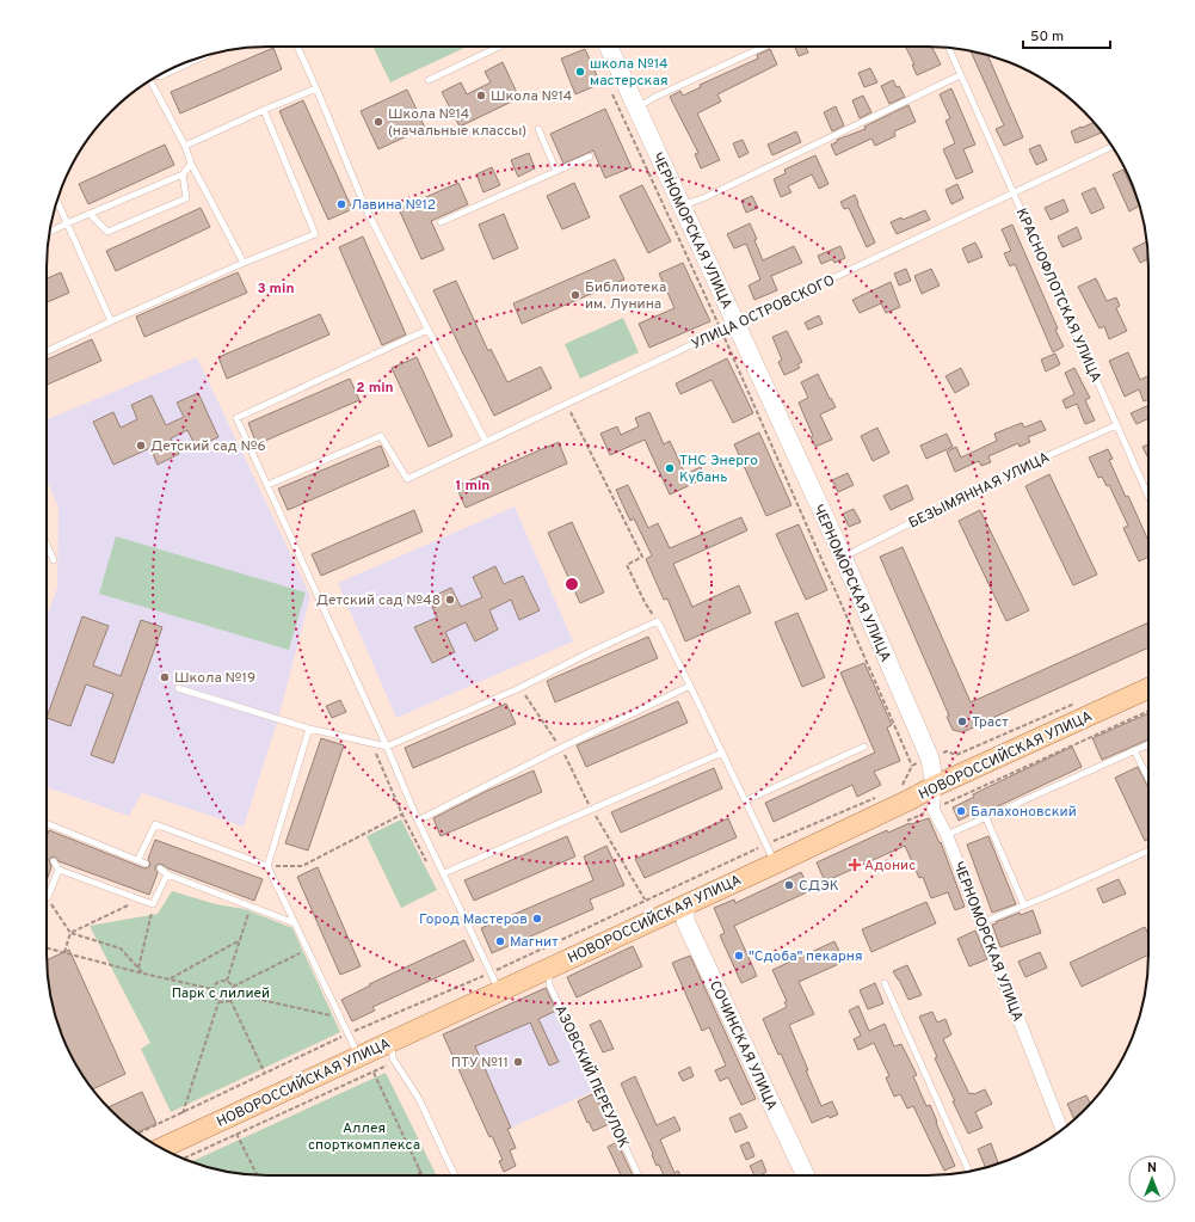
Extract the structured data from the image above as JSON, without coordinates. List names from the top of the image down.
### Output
{
  "streets": {
    "main road": ["ЧЕРНОМОРСКАЯ УЛИЦА", "НОВОРОССИЙСКАЯ УЛИЦА", "СОЧИНСКАЯ УЛИЦА"],
    "lane": [
      "КРАСНОФЛОТСКАЯ УЛИЦА",
      "УЛИЦА ОСТРОВСКОГО",
      "БЕЗЫМЯННАЯ УЛИЦА",
      "АЗОВСКИЙ ПЕРЕУЛОК"
    ]
  },
  "crossings": [
    ["ЧЕРНОМОРСКАЯ УЛИЦА", "УЛИЦА ОСТРОВСКОГО"],
    ["ЧЕРНОМОРСКАЯ УЛИЦА", "БЕЗЫМЯННАЯ УЛИЦА"],
    ["ЧЕРНОМОРСКАЯ УЛИЦА", "НОВОРОССИЙСКАЯ УЛИЦА"],
    ["КРАСНОФЛОТСКАЯ УЛИЦА", "УЛИЦА ОСТРОВСКОГО"],
    ["КРАСНОФЛОТСКАЯ УЛИЦА", "БЕЗЫМЯННАЯ УЛИЦА"],
    ["НОВОРОССИЙСКАЯ УЛИЦА", "СОЧИНСКАЯ УЛИЦА"],
    ["НОВОРОССИЙСКАЯ УЛИЦА", "АЗОВСКИЙ ПЕРЕУЛОК"]
  ],
  "parks": ["Парк с лилией", "Аллея спорткомплекса"],
  "places": {
    "other": [
      "школа №14 мастерская",
      "Школа №14",
      "Школа №14 (начальные классы)",
      "Лавина №12",
      "Библиотека им. Лунина",
      "Детский сад №6",
      "ТНС Энерго Кубань",
      "Детский сад №48",
      "Школа №19",
      "Траст",
      "Балахоновский",
      "СДЭК",
      "Город Мастеров",
      "Магнит",
      "\"Сдоба\" пекарня",
      "ПТУ №11"
    ],
    "health": ["Адонис"]
  },
  "scale_bar": "50 m",
  "north": "top",
  "rings": ["3 min", "2 min", "1 min"]
}
